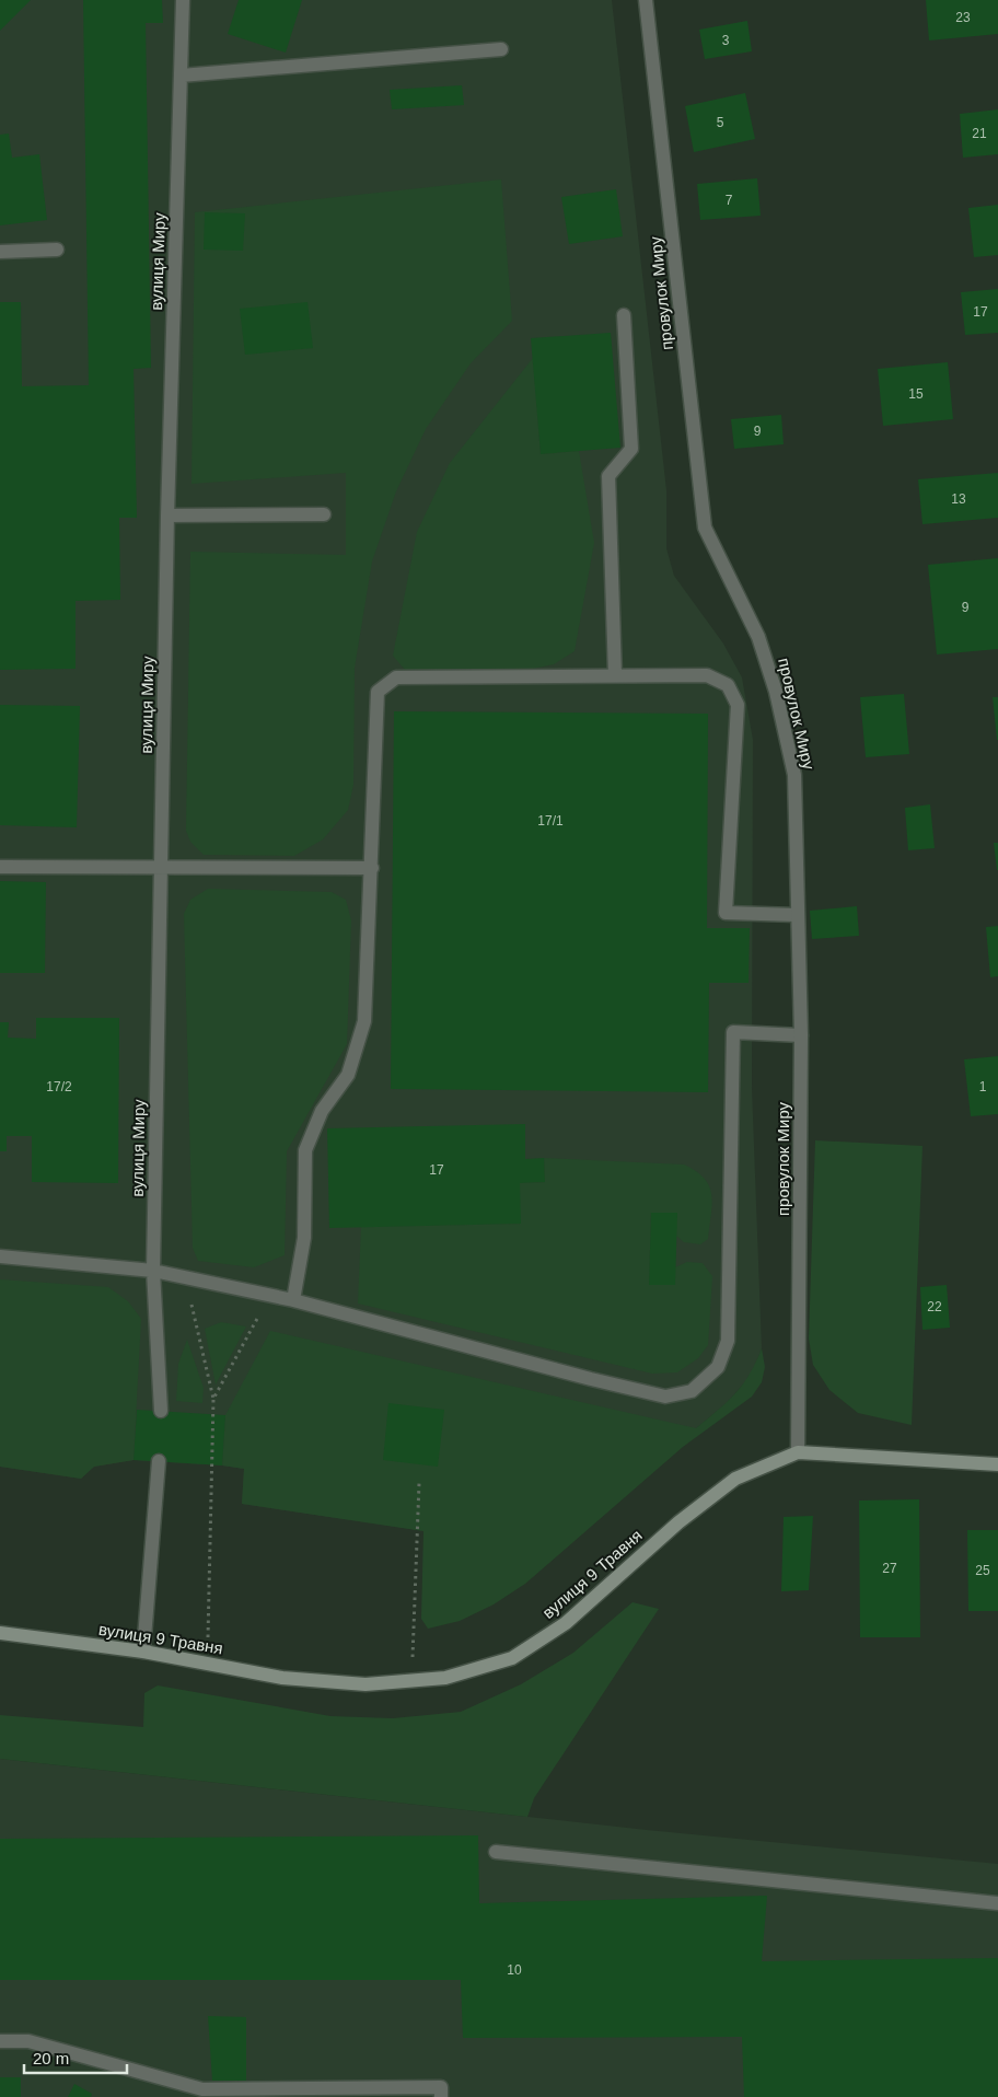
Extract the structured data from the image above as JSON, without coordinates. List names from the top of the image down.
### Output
{
  "streets": {
    "main road": ["вулиця 9 Травня"],
    "street": ["вулиця Миру", "провулок Миру"]
  },
  "crossings": [
    ["провулок Миру", "вулиця 9 Травня"]
  ],
  "house_numbers": [
    "23",
    "3",
    "5",
    "21",
    "7",
    "17",
    "15",
    "9",
    "13",
    "9",
    "17/1",
    "17/2",
    "1",
    "17",
    "22",
    "27",
    "25",
    "10"
  ],
  "scale_bar": "20 m"
}
